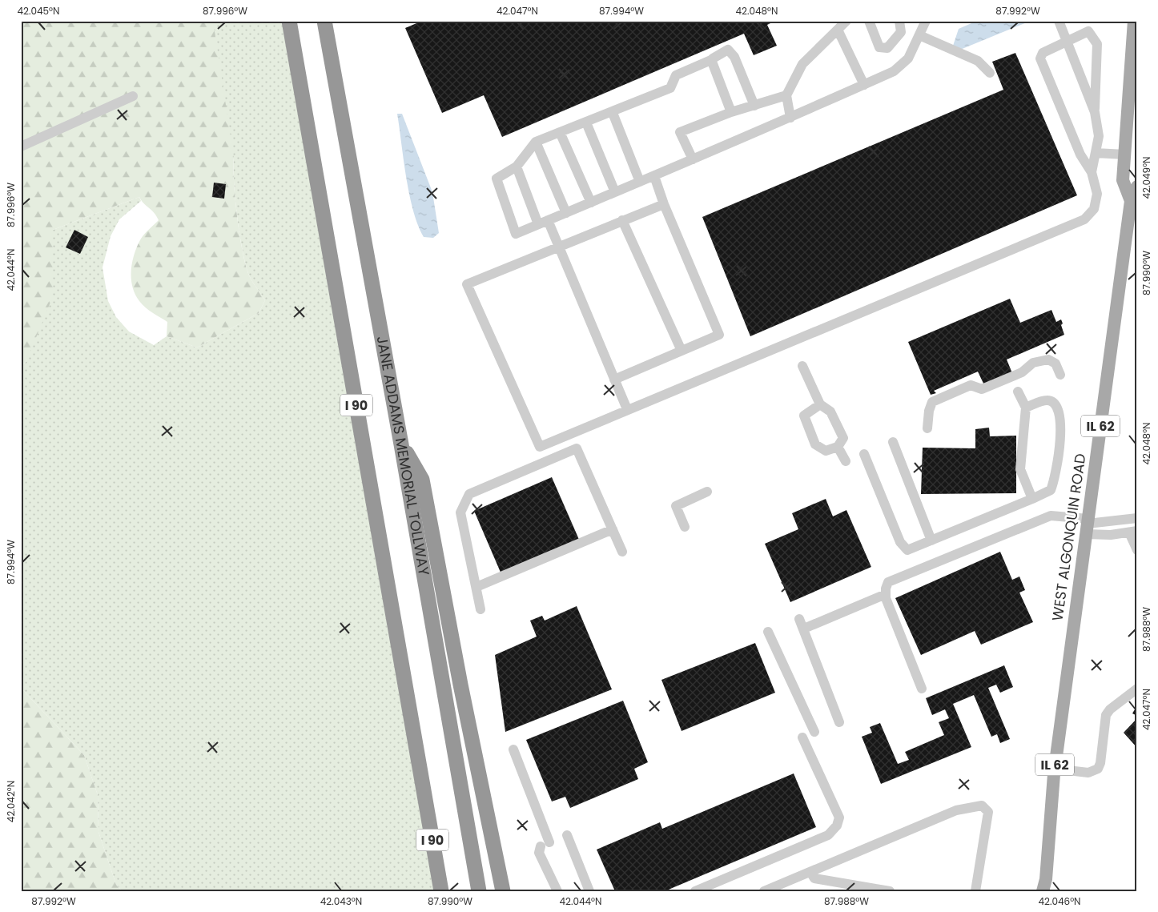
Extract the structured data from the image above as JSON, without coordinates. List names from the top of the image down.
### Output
{
  "streets": {
    "highway": ["I 90", "JANE ADDAMS MEMORIAL TOLLWAY"],
    "main road": ["IL 62", "WEST ALGONQUIN ROAD"]
  },
  "coordinates": [
    "42.045°N",
    "87.996°W",
    "42.047°N",
    "87.994°W",
    "42.048°N",
    "87.992°W",
    "42.049°N",
    "42.044°N",
    "87.990°W",
    "87.988°W",
    "42.042°N",
    "42.043°N",
    "42.046°N"
  ]
}
